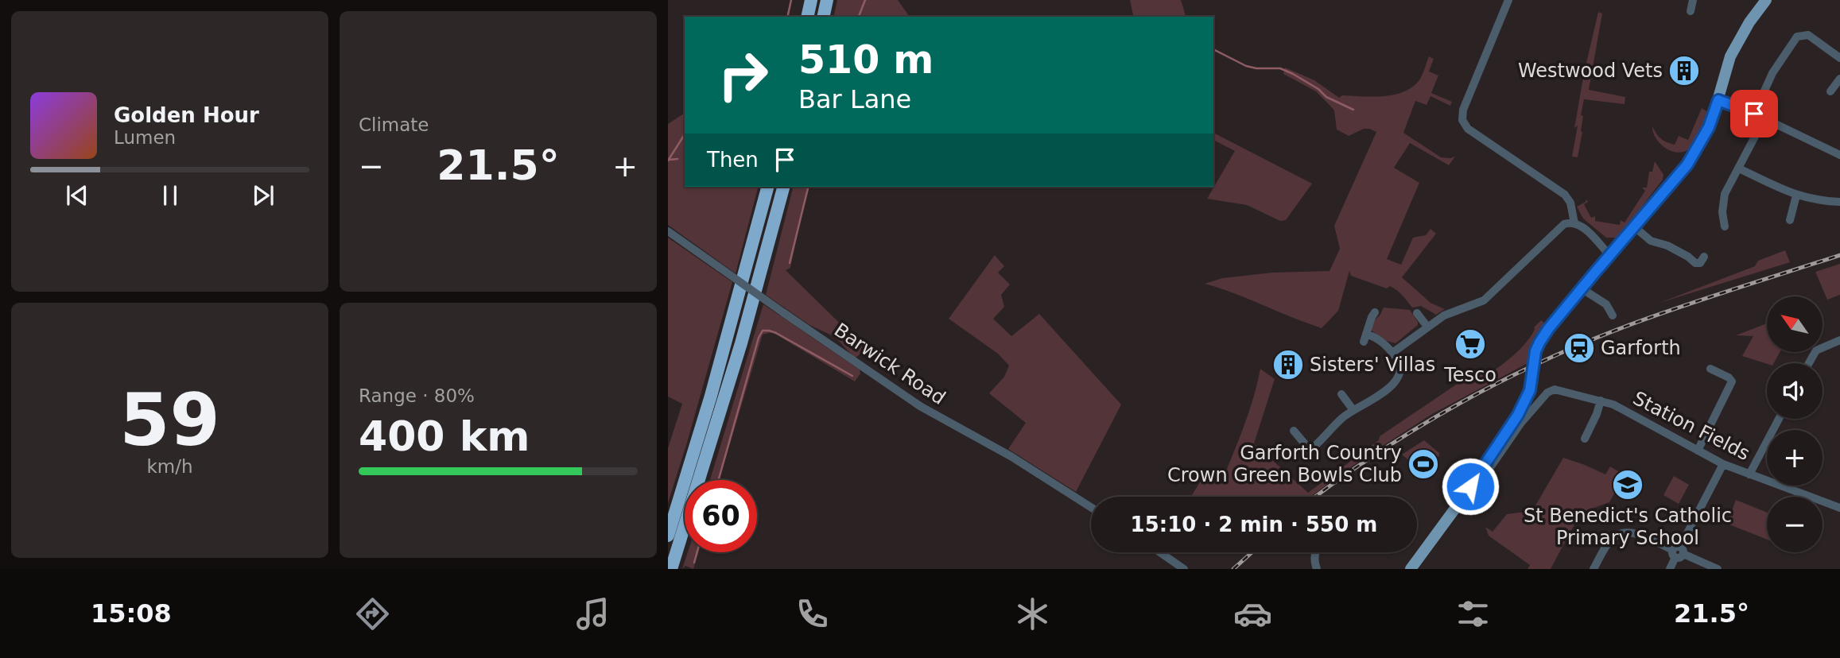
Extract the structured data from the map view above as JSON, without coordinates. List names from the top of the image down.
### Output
{
  "streets": {
    "street": ["Barwick Road", "Station Fields"]
  },
  "places": {
    "building": ["Westwood Vets", "Sisters' Villas"],
    "supermarket": ["Tesco"],
    "station": ["Garforth"],
    "sports": ["Garforth Country Crown Green Bowls Club"],
    "school or university": ["St Benedict's Catholic Primary School"]
  },
  "north": "top left",
  "page": {
    "tile": [
      "Climate",
      ["59", "km/h"],
      ["Range · 80%", "400 km"]
    ],
    "turn": ["510 m", "Bar Lane"],
    "song": ["Golden Hour", "Lumen"],
    "then": "Then",
    "heat": ["−", "21.5°", "+"],
    "map_buttons": ["+", "−"],
    "limit": "60",
    "trip": "15:10 · 2 min · 550 m",
    "tabs": ["15:08", "21.5°"]
  }
}
